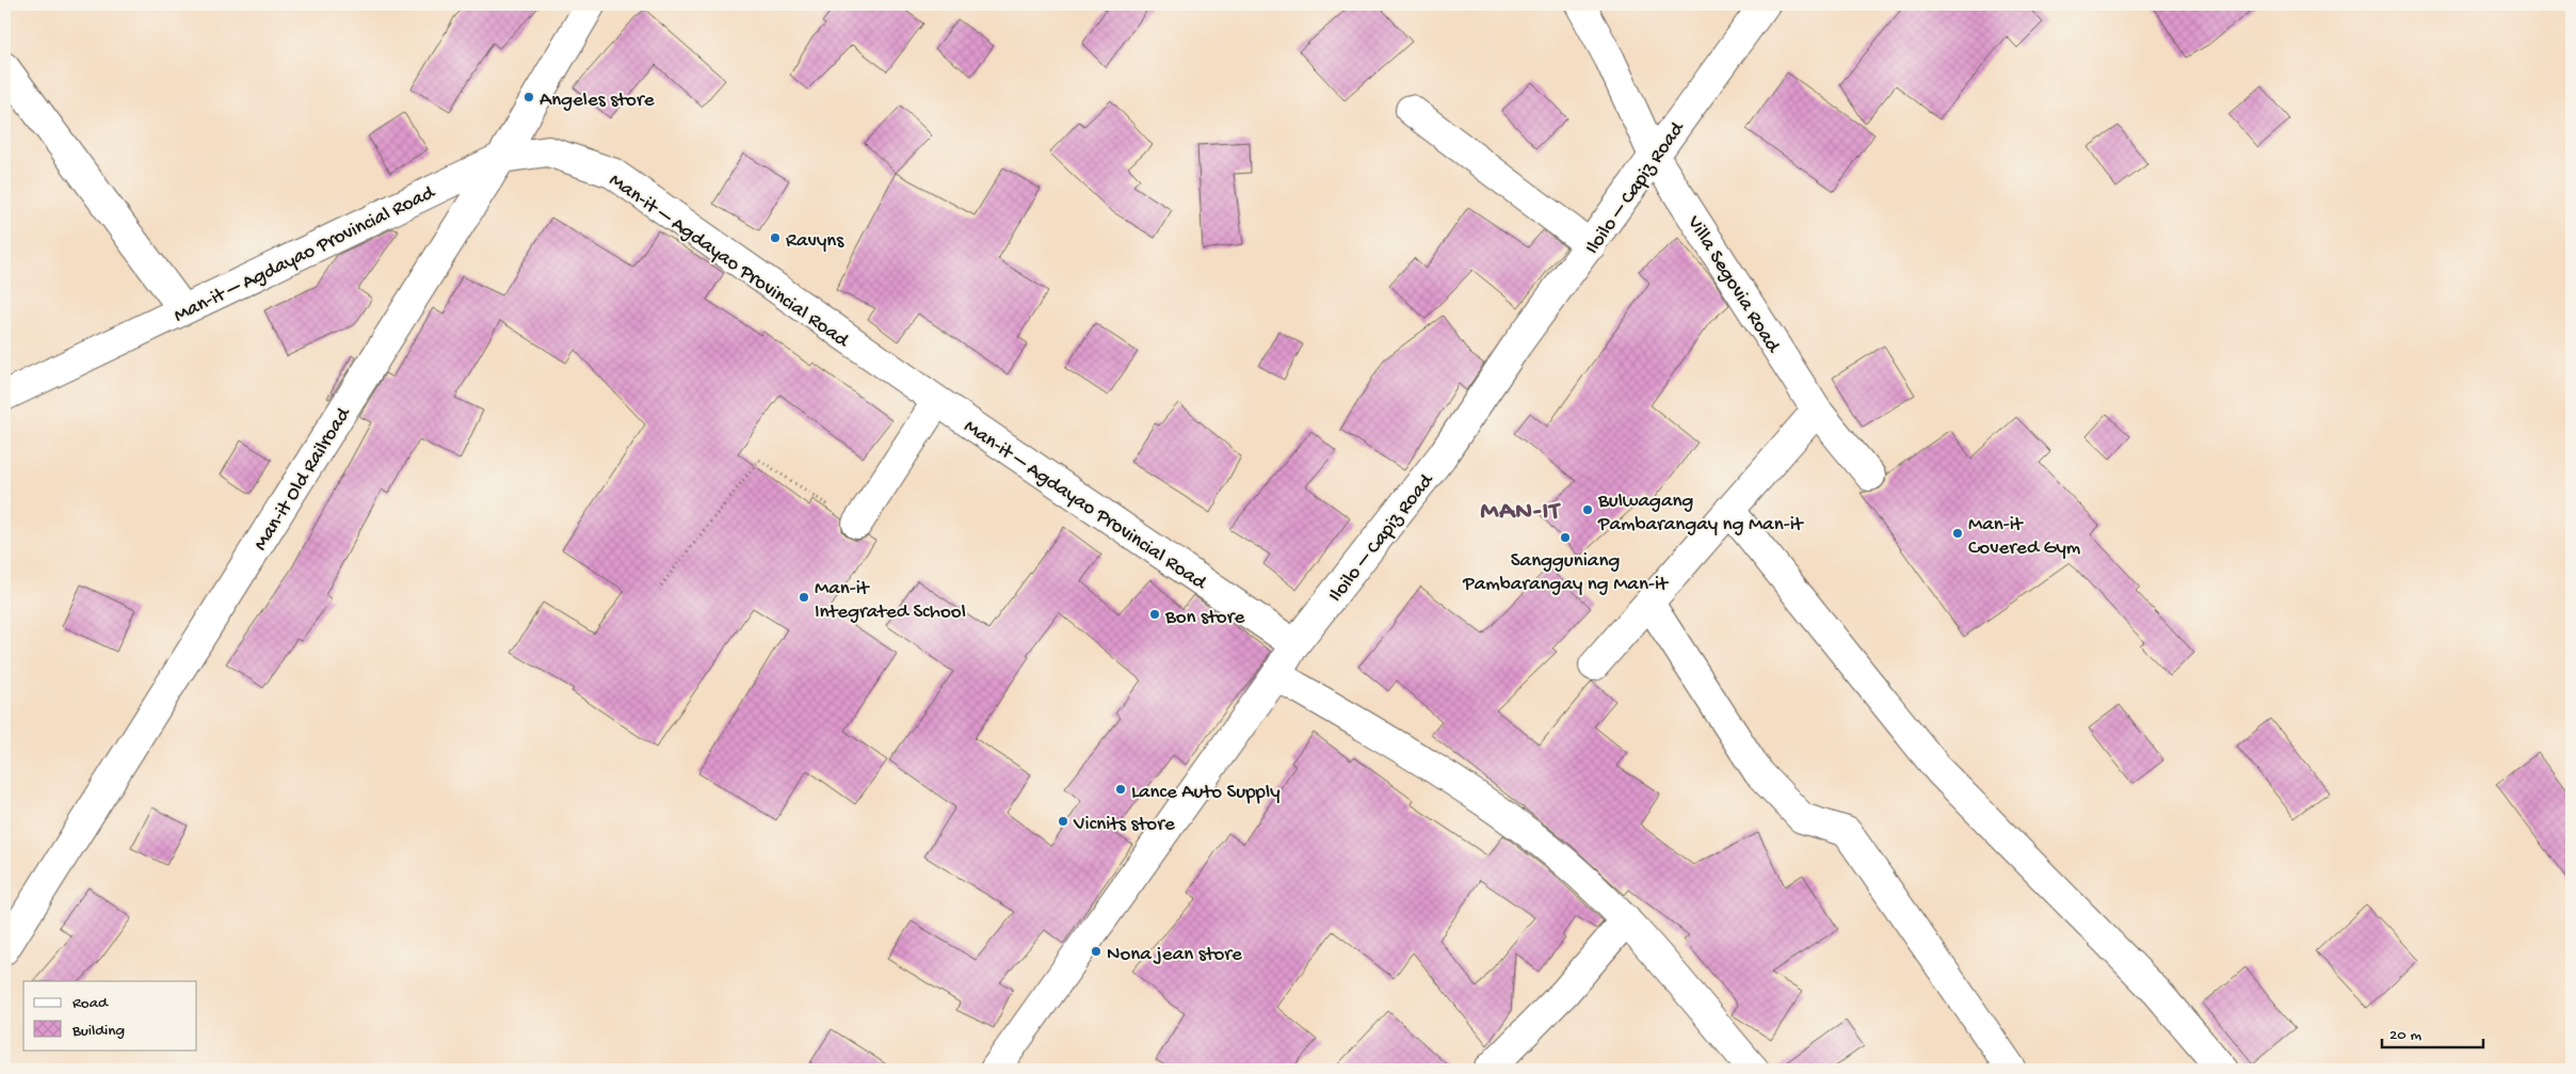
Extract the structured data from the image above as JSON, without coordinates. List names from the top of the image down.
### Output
{
  "streets": {
    "main road": [
      "Iloilo – Capiz Road",
      "Man-it – Agdayao Provincial Road",
      "Villa Segovia Road",
      "Man-it Old Railroad"
    ]
  },
  "crossings": [
    ["Iloilo – Capiz Road", "Man-it – Agdayao Provincial Road"],
    ["Iloilo – Capiz Road", "Villa Segovia Road"],
    ["Man-it – Agdayao Provincial Road", "Man-it Old Railroad"]
  ],
  "districts": ["MAN-IT"],
  "places": [
    "Angeles store",
    "Ravyns",
    "Bulwagang Pambarangay ng Man-it",
    "Man-it Covered Gym",
    "Sangguniang Pambarangay ng Man-it",
    "Man-it Integrated School",
    "Bon store",
    "Lance Auto Supply",
    "Vicnits store",
    "Nona jean store"
  ],
  "legend": ["Road", "Building"],
  "scale_bar": "20 m"
}
